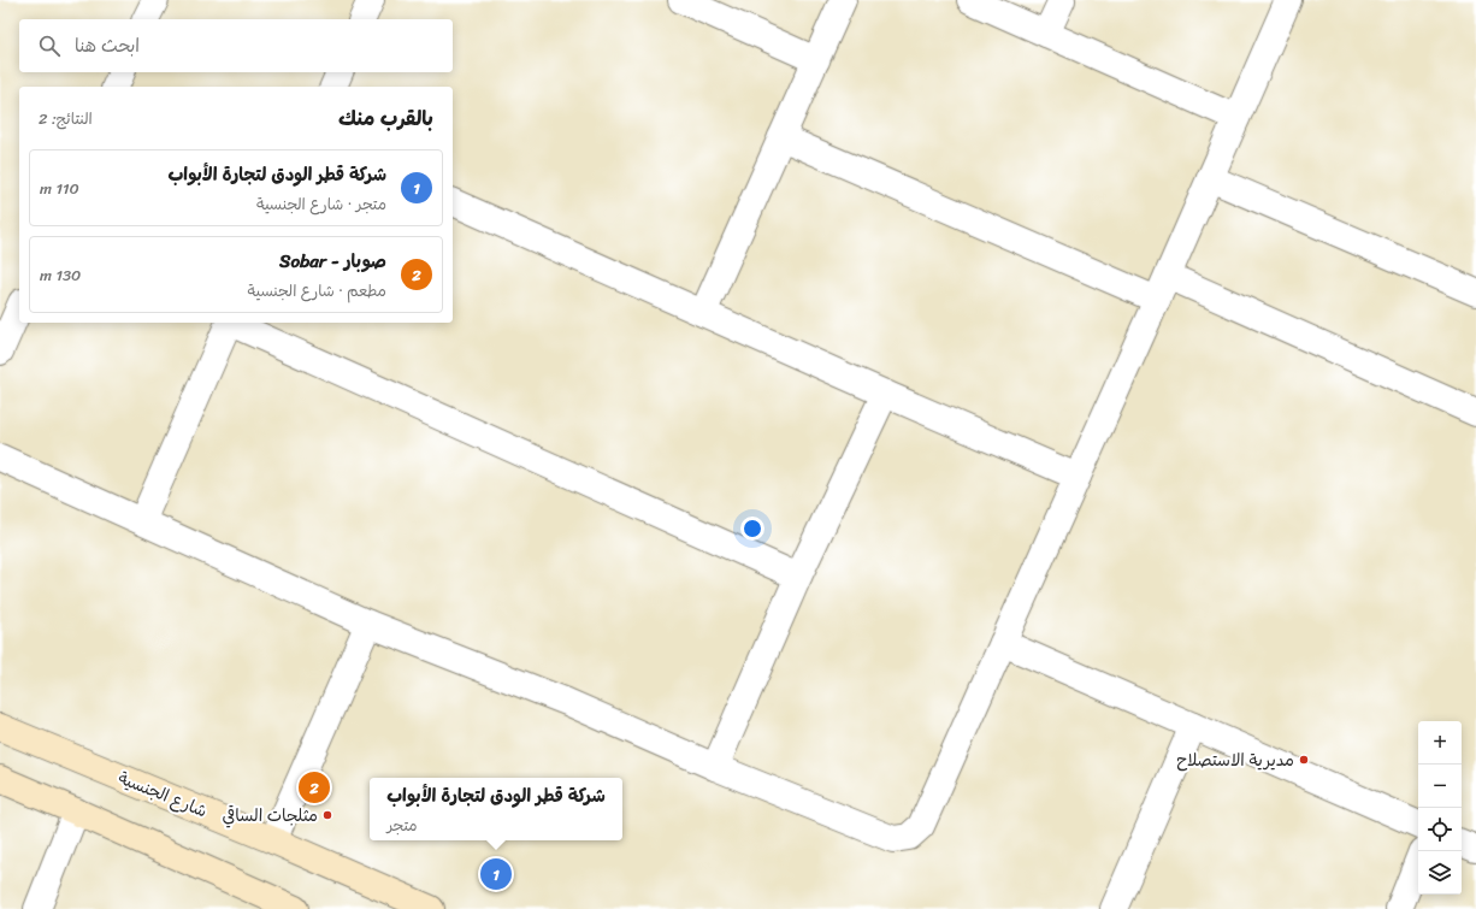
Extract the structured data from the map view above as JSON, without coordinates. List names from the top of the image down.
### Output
{
  "streets": {
    "main road": ["شارع الجنسية"]
  },
  "places": ["مديرية الاستصلاح", "مثلجات الساقي"],
  "page": {
    "search": "ابحث هنا",
    "heading": ["بالقرب منك", "النتائج: 2"],
    "list": [
      {
        "mark": "1",
        "name": "شركة قطر الودق لتجارة الأبواب",
        "note": "متجر · شارع الجنسية",
        "value": "110 m"
      },
      {
        "mark": "2",
        "name": "صوبار - Sobar",
        "note": "مطعم · شارع الجنسية",
        "value": "130 m"
      }
    ],
    "map_buttons": ["+", "−"],
    "pins": ["2", "1"],
    "popup": ["شركة قطر الودق لتجارة الأبواب", "متجر"]
  }
}
